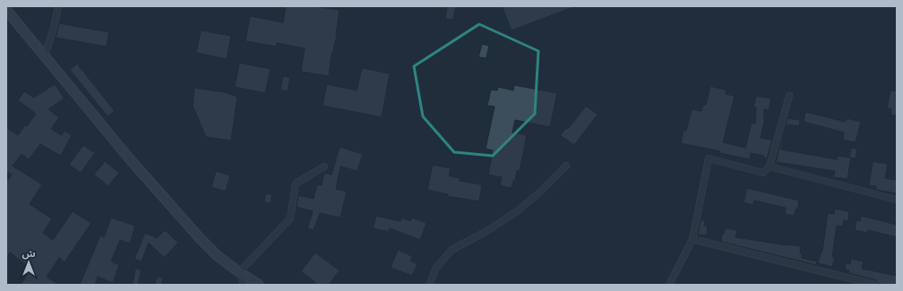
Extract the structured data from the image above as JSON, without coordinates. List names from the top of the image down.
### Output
{
  "north": "top"
}
